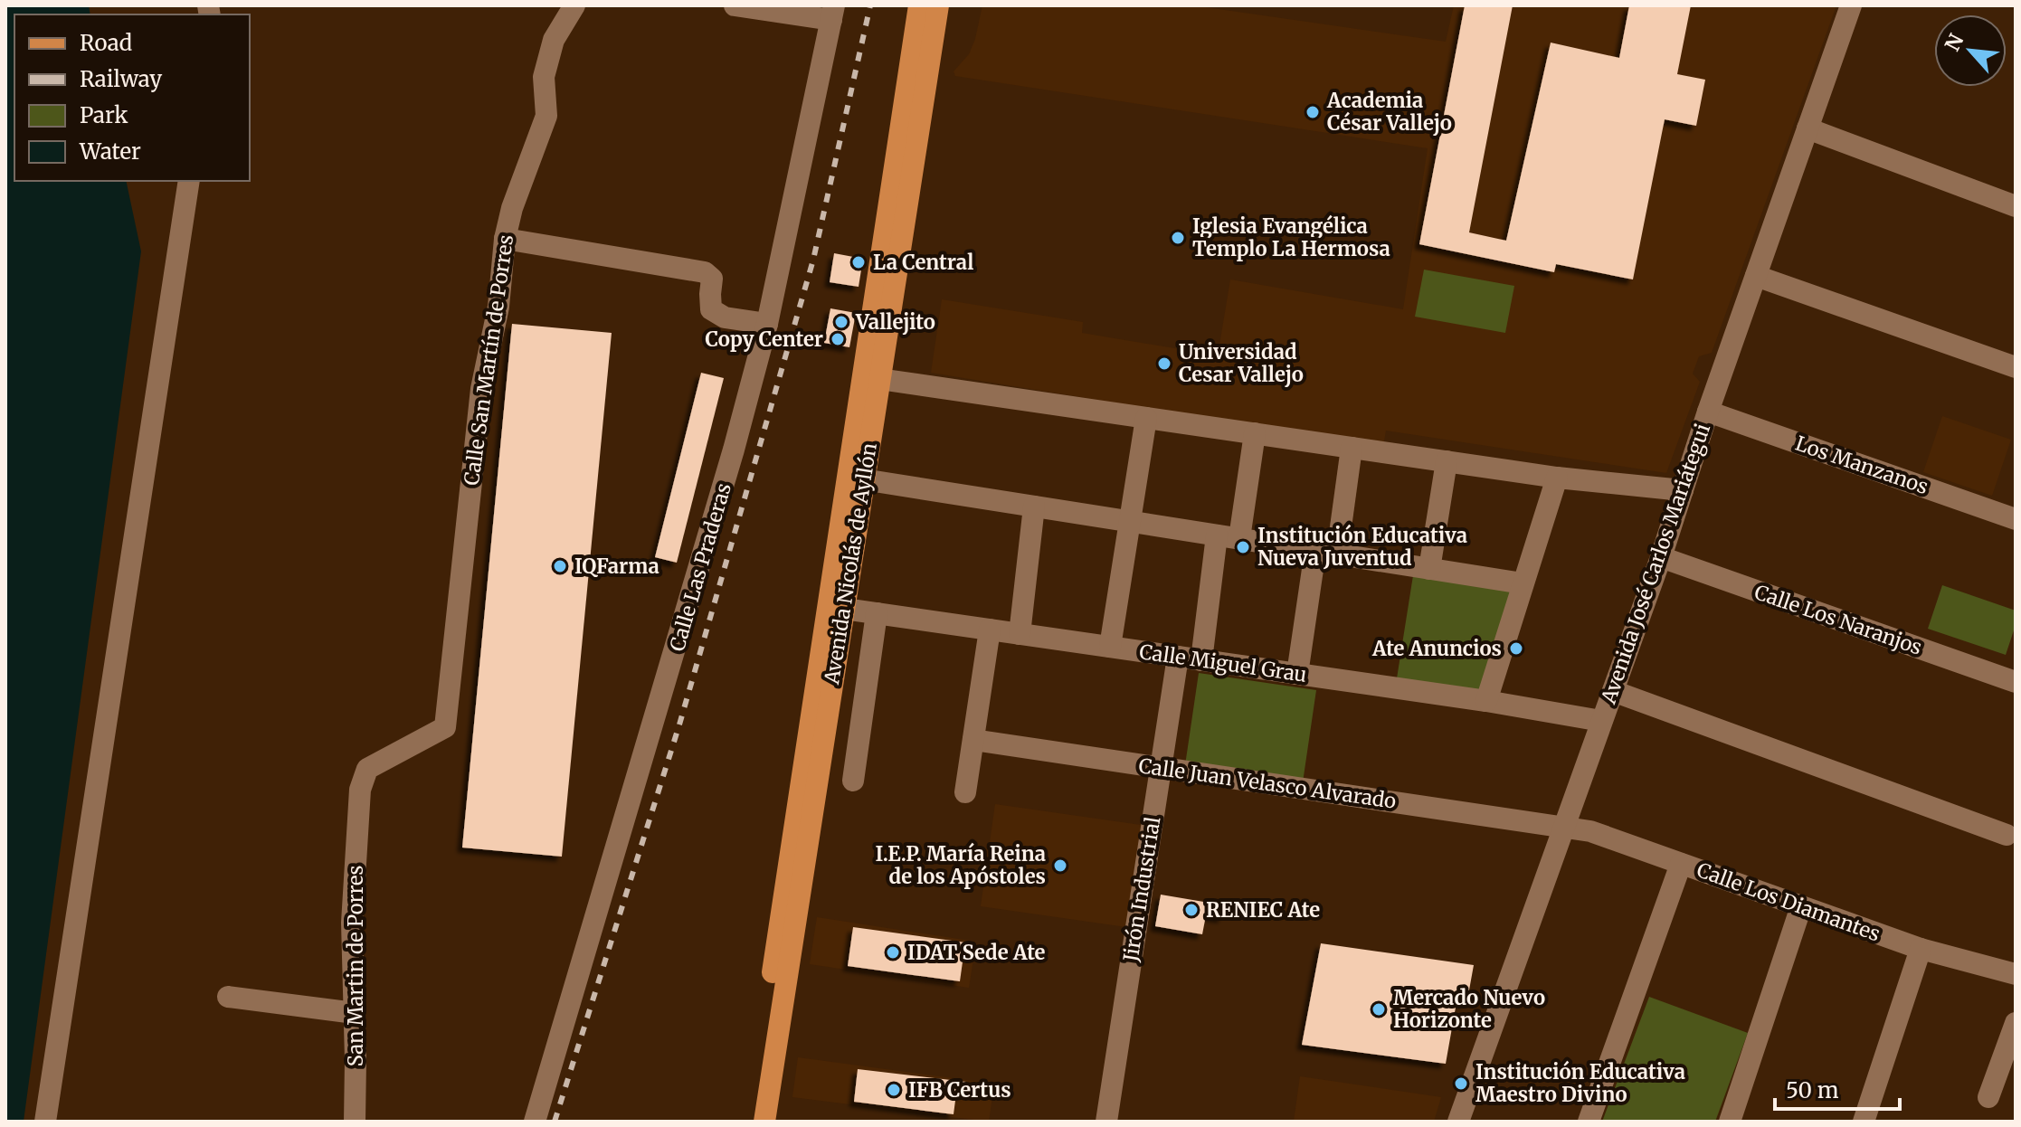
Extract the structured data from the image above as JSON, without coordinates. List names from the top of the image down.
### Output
{
  "streets": {
    "main road": ["Avenida Nicolás de Ayllón"],
    "street": [
      "Calle San Martín de Porres",
      "Los Manzanos",
      "Avenida José Carlos Mariátegui",
      "Calle Las Praderas",
      "Calle Los Naranjos",
      "Calle Miguel Grau",
      "Calle Juan Velasco Alvarado",
      "Jirón Industrial",
      "Calle Los Diamantes",
      "San Martin de Porres"
    ]
  },
  "crossings": [
    ["Calle San Martín de Porres", "San Martin de Porres"],
    ["Los Manzanos", "Avenida José Carlos Mariátegui"],
    ["Avenida Nicolás de Ayllón", "Calle Miguel Grau"],
    ["Avenida José Carlos Mariátegui", "Calle Los Naranjos"],
    ["Avenida José Carlos Mariátegui", "Calle Miguel Grau"],
    ["Avenida José Carlos Mariátegui", "Calle Juan Velasco Alvarado"],
    ["Avenida José Carlos Mariátegui", "Calle Los Diamantes"],
    ["Calle Miguel Grau", "Jirón Industrial"],
    ["Calle Juan Velasco Alvarado", "Jirón Industrial"],
    ["Calle Juan Velasco Alvarado", "Calle Los Diamantes"]
  ],
  "places": [
    "Academia César Vallejo",
    "Iglesia Evangélica Templo La Hermosa",
    "La Central",
    "Vallejito",
    "Copy Center",
    "Universidad Cesar Vallejo",
    "Institución Educativa Nueva Juventud",
    "IQFarma",
    "Ate Anuncios",
    "I.E.P. María Reina de los Apóstoles",
    "RENIEC Ate",
    "IDAT Sede Ate",
    "Mercado Nuevo Horizonte",
    "Institución Educativa Maestro Divino",
    "IFB Certus"
  ],
  "legend": [
    "Road",
    "Railway",
    "Park",
    "Water"
  ],
  "scale_bar": "50 m",
  "north": "top left"
}
